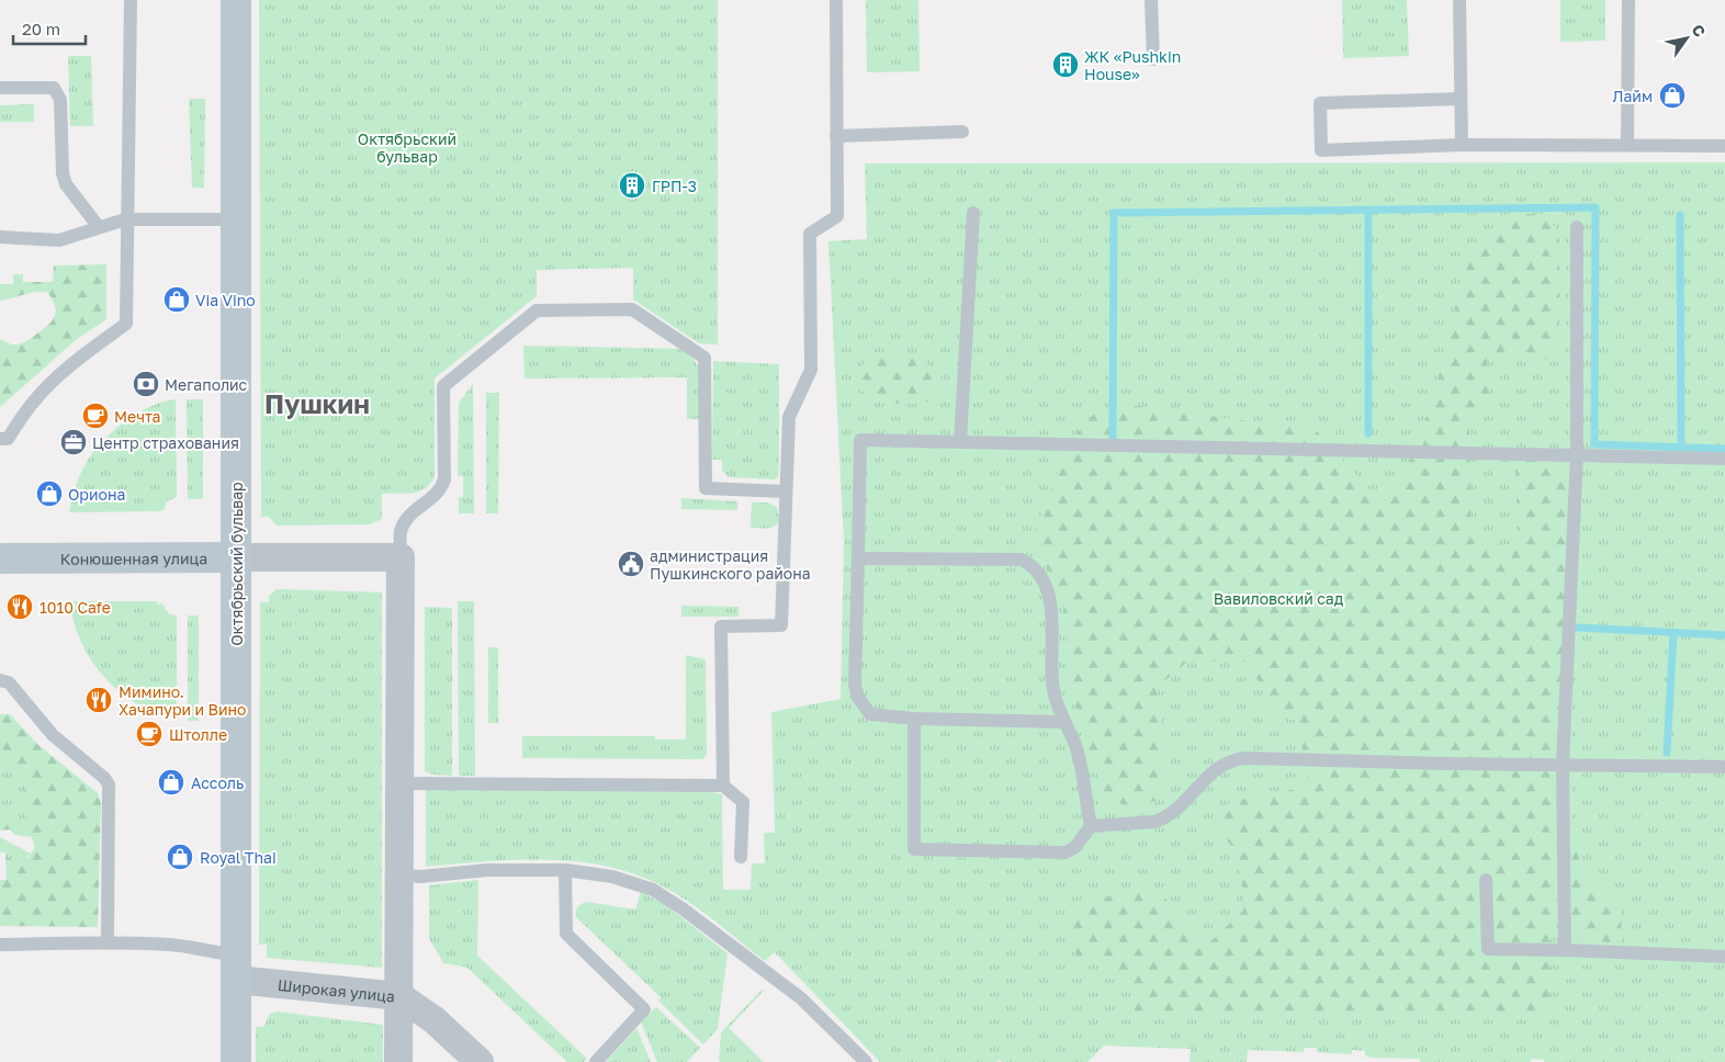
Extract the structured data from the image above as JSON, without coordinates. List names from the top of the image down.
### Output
{
  "streets": {
    "main road": ["Конюшенная улица", "Октябрьский бульвар"],
    "street": ["Широкая улица"]
  },
  "crossings": [
    ["Конюшенная улица", "Октябрьский бульвар"],
    ["Октябрьский бульвар", "Широкая улица"]
  ],
  "districts": ["Пушкин"],
  "parks": ["Октябрьский бульвар", "Вавиловский сад"],
  "places": {
    "building": ["ЖК «Pushkin House»", "ГРП-3"],
    "shop": [
      "Лайм",
      "Via Vino",
      "Ориона",
      "Ассоль",
      "Royal Thai"
    ],
    "bank": ["Мегаполис"],
    "cafe": ["Мечта", "Штолле"],
    "office": ["Центр страхования"],
    "public building": ["администрация Пушкинского района"],
    "restaurant": ["1010 Cafe", "Мимино. Хачапури и Вино"]
  },
  "scale_bar": "20 m",
  "north": "top right"
}
